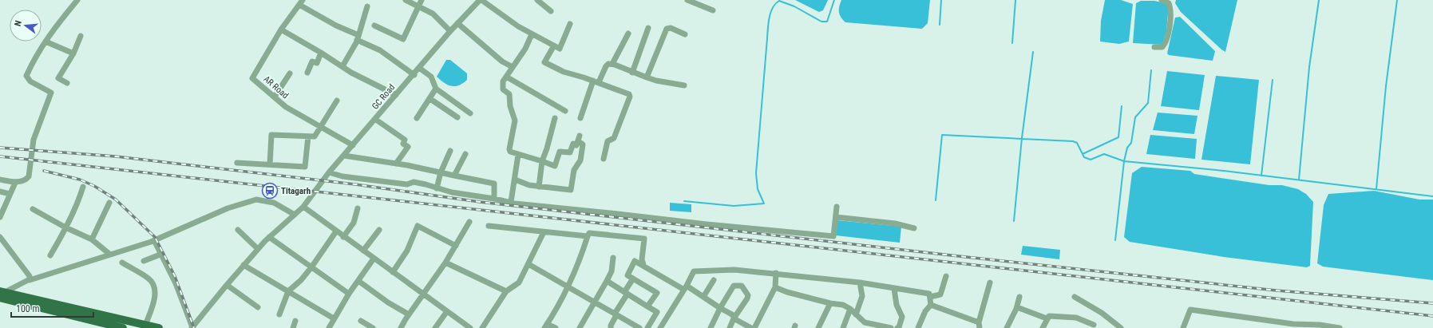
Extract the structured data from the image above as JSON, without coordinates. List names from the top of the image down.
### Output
{
  "streets": {
    "street": ["AR Road", "GC Road"]
  },
  "crossings": [
    ["AR Road", "GC Road"]
  ],
  "places": {
    "station": ["Titagarh"]
  },
  "scale_bar": "100 m",
  "north": "left"
}
